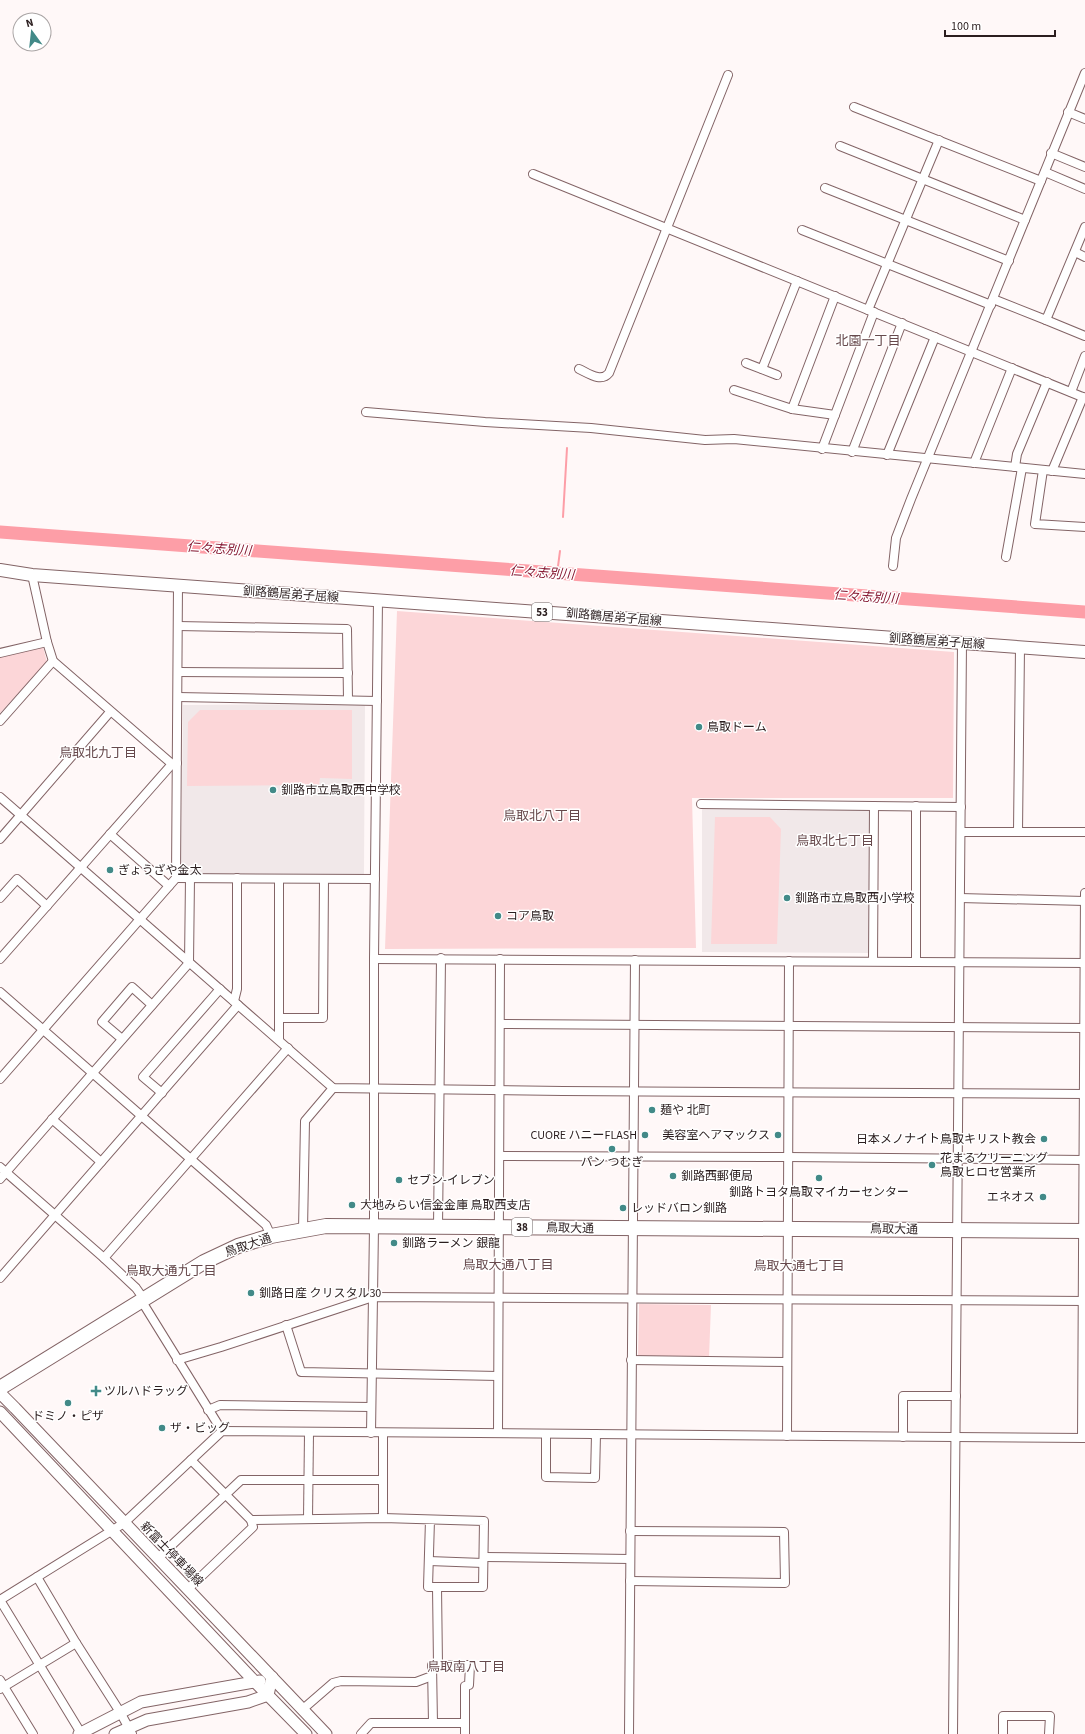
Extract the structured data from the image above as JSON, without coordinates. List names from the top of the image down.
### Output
{
  "streets": {
    "highway": ["38", "鳥取大通"],
    "main road": ["釧路鶴居弟子屈線", "53", "新富士停車場線"]
  },
  "districts": [
    "北園一丁目",
    "鳥取北九丁目",
    "鳥取北八丁目",
    "鳥取北七丁目",
    "鳥取大通八丁目",
    "鳥取大通七丁目",
    "鳥取大通九丁目",
    "鳥取南八丁目"
  ],
  "water": ["仁々志別川"],
  "places": {
    "other": [
      "鳥取ドーム",
      "釧路市立鳥取西中学校",
      "ぎょうざや金太",
      "釧路市立鳥取西小学校",
      "コア鳥取",
      "麺や 北町",
      "CUORE ハニーFLASH",
      "美容室ヘアマックス",
      "日本メノナイト鳥取キリスト教会",
      "パン つむぎ",
      "花まるクリーニング 鳥取ヒロセ営業所",
      "釧路西郵便局",
      "釧路トヨタ鳥取マイカーセンター",
      "セブン-イレブン",
      "エネオス",
      "大地みらい信金金庫 鳥取西支店",
      "レッドバロン釧路",
      "釧路ラーメン 銀龍",
      "釧路日産 クリスタル30",
      "ドミノ・ピザ",
      "ザ・ビッグ"
    ],
    "health": ["ツルハドラッグ"]
  },
  "scale_bar": "100 m",
  "north": "top"
}
